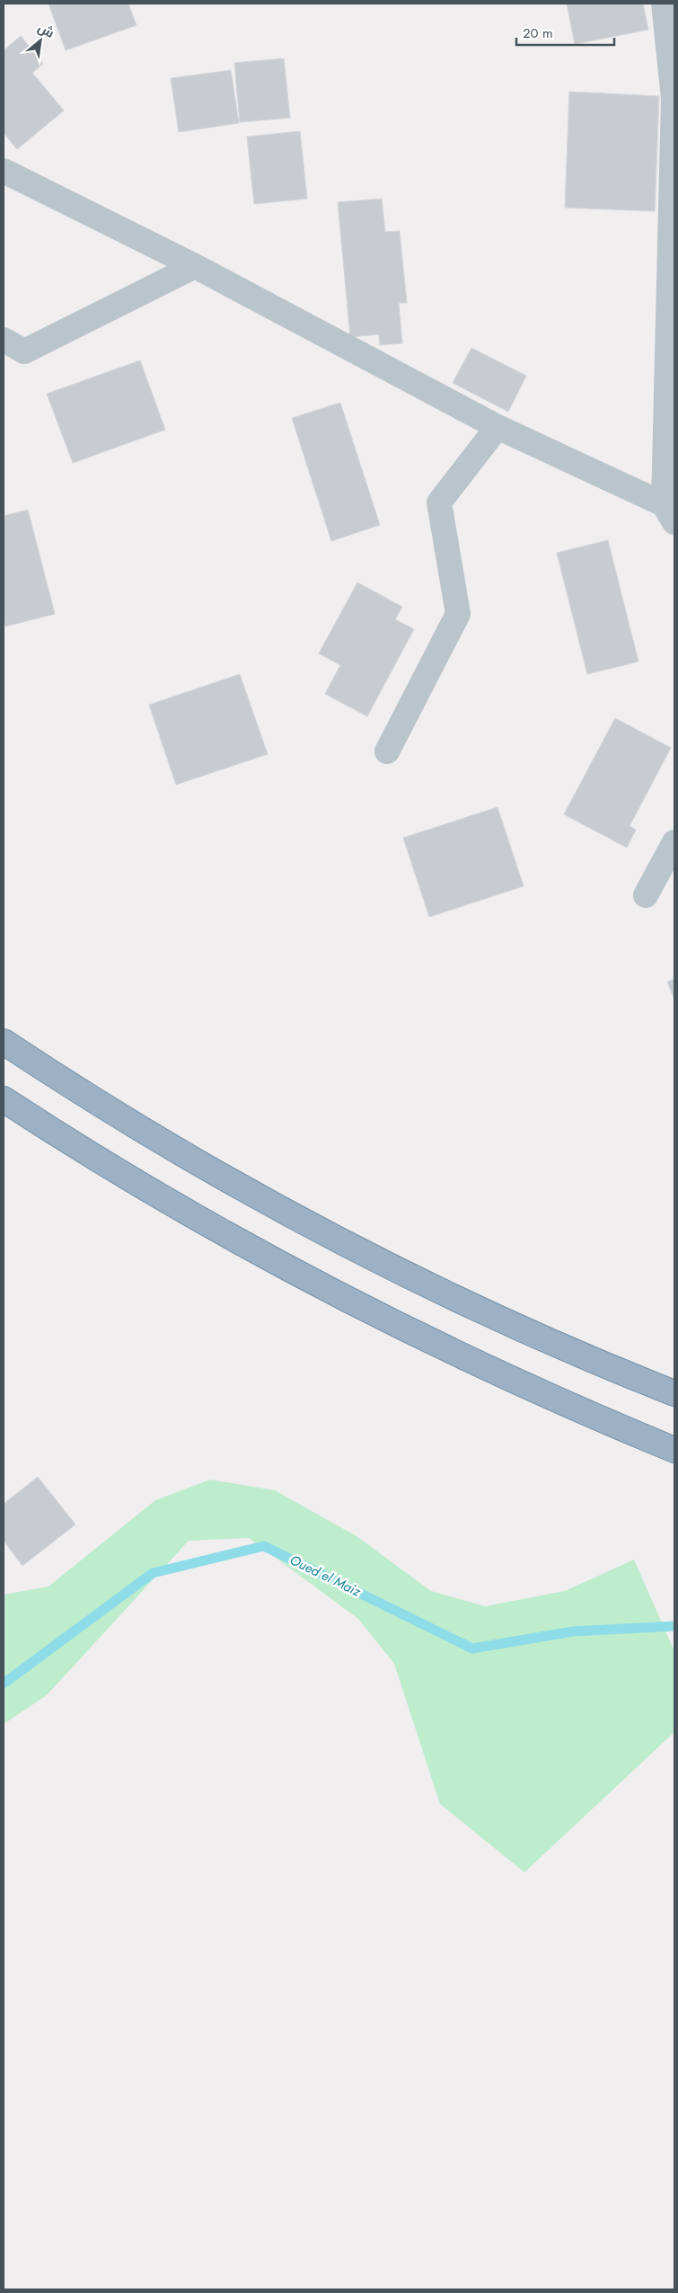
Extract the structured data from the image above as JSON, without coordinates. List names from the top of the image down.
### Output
{
  "water": ["Oued el Maiz"],
  "scale_bar": "20 m",
  "north": "top right"
}
